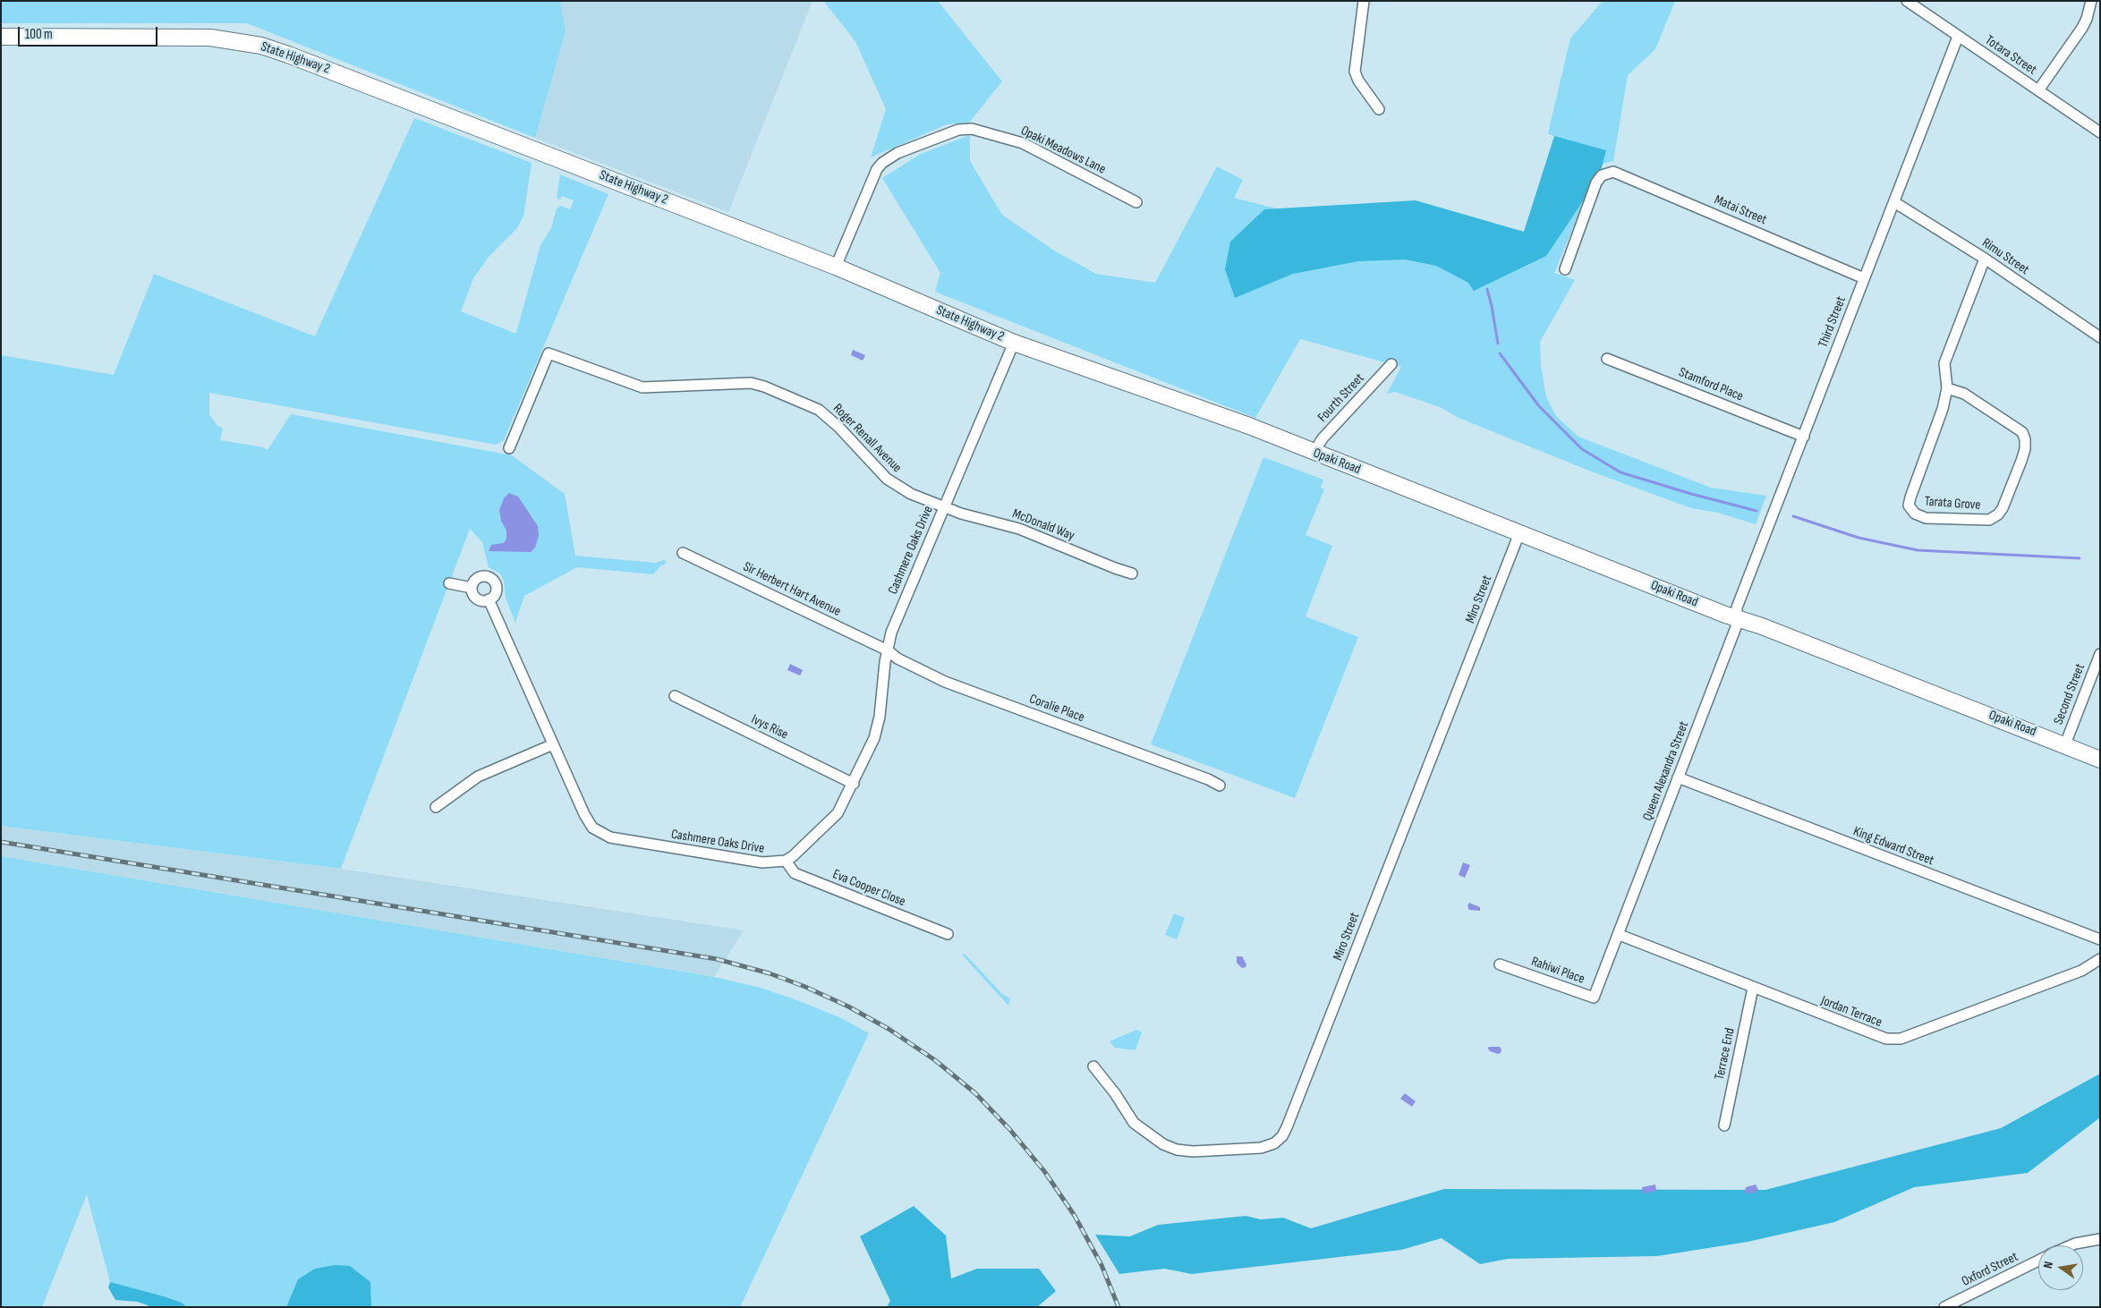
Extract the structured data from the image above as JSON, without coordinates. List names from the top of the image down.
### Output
{
  "streets": {
    "highway": ["State Highway 2", "Opaki Road"],
    "street": [
      "Totara Street",
      "Opaki Meadows Lane",
      "Matai Street",
      "Rimu Street",
      "Third Street",
      "Stamford Place",
      "Fourth Street",
      "Roger Renall Avenue",
      "Tarata Grove",
      "McDonald Way",
      "Cashmere Oaks Drive",
      "Sir Herbert Hart Avenue",
      "Miro Street",
      "Second Street",
      "Coralie Place",
      "Ivys Rise",
      "Queen Alexandra Street",
      "King Edward Street",
      "Eva Cooper Close",
      "Rahiwi Place",
      "Jordan Terrace",
      "Terrace End",
      "Oxford Street"
    ]
  },
  "crossings": [
    ["Totara Street", "Third Street"],
    ["State Highway 2", "Opaki Meadows Lane"],
    ["State Highway 2", "Opaki Road"],
    ["State Highway 2", "Cashmere Oaks Drive"],
    ["Matai Street", "Third Street"],
    ["Rimu Street", "Third Street"],
    ["Rimu Street", "Tarata Grove"],
    ["Third Street", "Stamford Place"],
    ["Third Street", "Opaki Road"],
    ["Third Street", "Queen Alexandra Street"],
    ["Fourth Street", "Opaki Road"],
    ["Roger Renall Avenue", "McDonald Way"],
    ["Roger Renall Avenue", "Cashmere Oaks Drive"],
    ["Opaki Road", "Miro Street"],
    ["Opaki Road", "Second Street"],
    ["Opaki Road", "Queen Alexandra Street"],
    ["McDonald Way", "Cashmere Oaks Drive"],
    ["Cashmere Oaks Drive", "Sir Herbert Hart Avenue"],
    ["Cashmere Oaks Drive", "Coralie Place"],
    ["Cashmere Oaks Drive", "Ivys Rise"],
    ["Cashmere Oaks Drive", "Eva Cooper Close"],
    ["Sir Herbert Hart Avenue", "Coralie Place"],
    ["Queen Alexandra Street", "King Edward Street"],
    ["Queen Alexandra Street", "Rahiwi Place"],
    ["Queen Alexandra Street", "Jordan Terrace"],
    ["Rahiwi Place", "Jordan Terrace"],
    ["Jordan Terrace", "Terrace End"]
  ],
  "scale_bar": "100 m",
  "north": "left"
}
